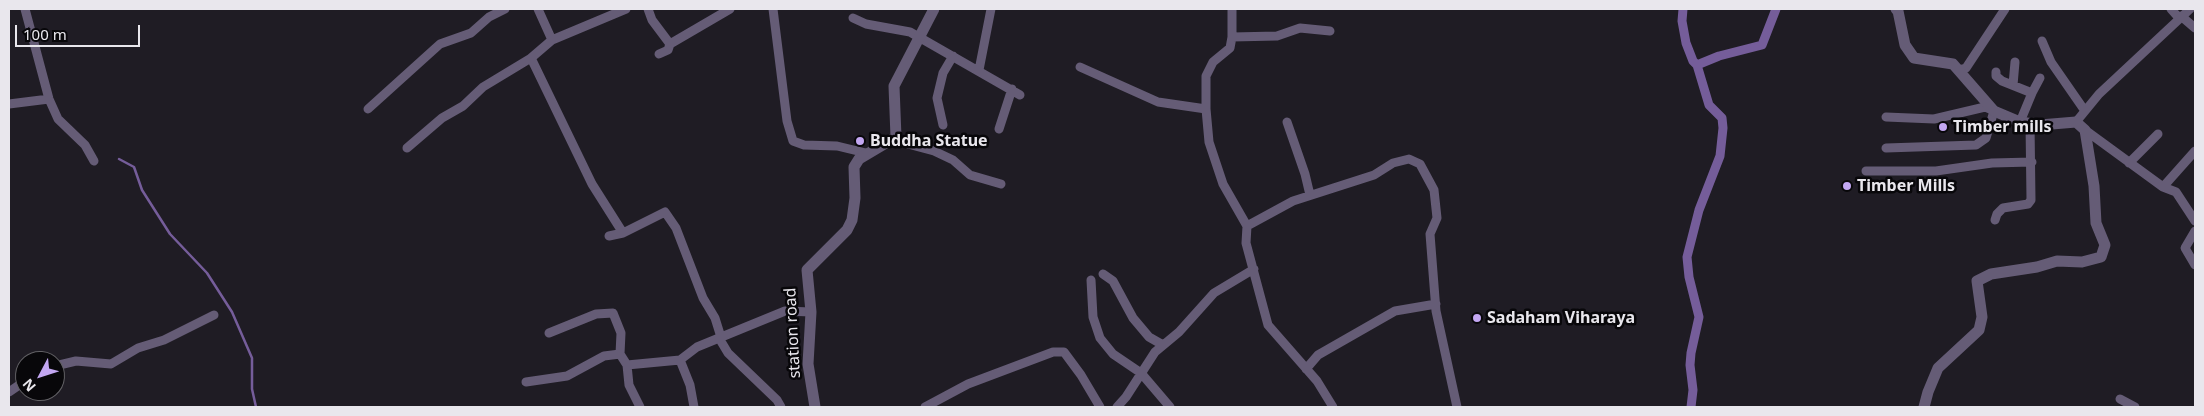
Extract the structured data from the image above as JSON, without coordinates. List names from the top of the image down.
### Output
{
  "streets": {
    "street": ["station road"]
  },
  "places": [
    "Timber mills",
    "Buddha Statue",
    "Timber Mills",
    "Sadaham Viharaya"
  ],
  "scale_bar": "100 m",
  "north": "bottom left"
}
